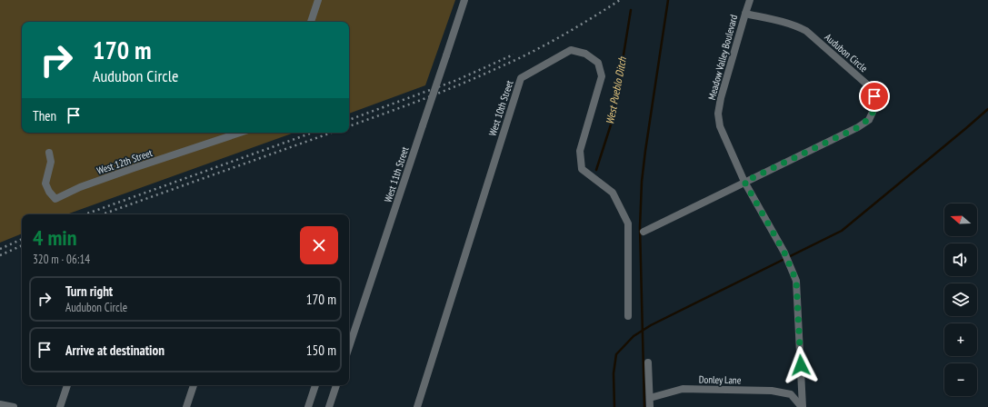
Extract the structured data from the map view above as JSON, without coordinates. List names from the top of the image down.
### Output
{
  "streets": {
    "street": [
      "Audubon Circle",
      "Meadow Valley Boulevard",
      "West 10th Street",
      "West 12th Street",
      "West 11th Street",
      "Donley Lane"
    ]
  },
  "crossings": [
    ["Audubon Circle", "Meadow Valley Boulevard"],
    ["Meadow Valley Boulevard", "Donley Lane"]
  ],
  "water": ["West Pueblo Ditch"],
  "north": "left",
  "page": {
    "turn": ["170 m", "Audubon Circle"],
    "then": "Then",
    "map_buttons": ["+", "−"],
    "heading": ["4 min", "320 m · 06:14"],
    "list": [
      {
        "name": "Turn right",
        "note": "Audubon Circle",
        "value": "170 m"
      },
      {
        "name": "Arrive at destination",
        "value": "150 m"
      }
    ]
  }
}
